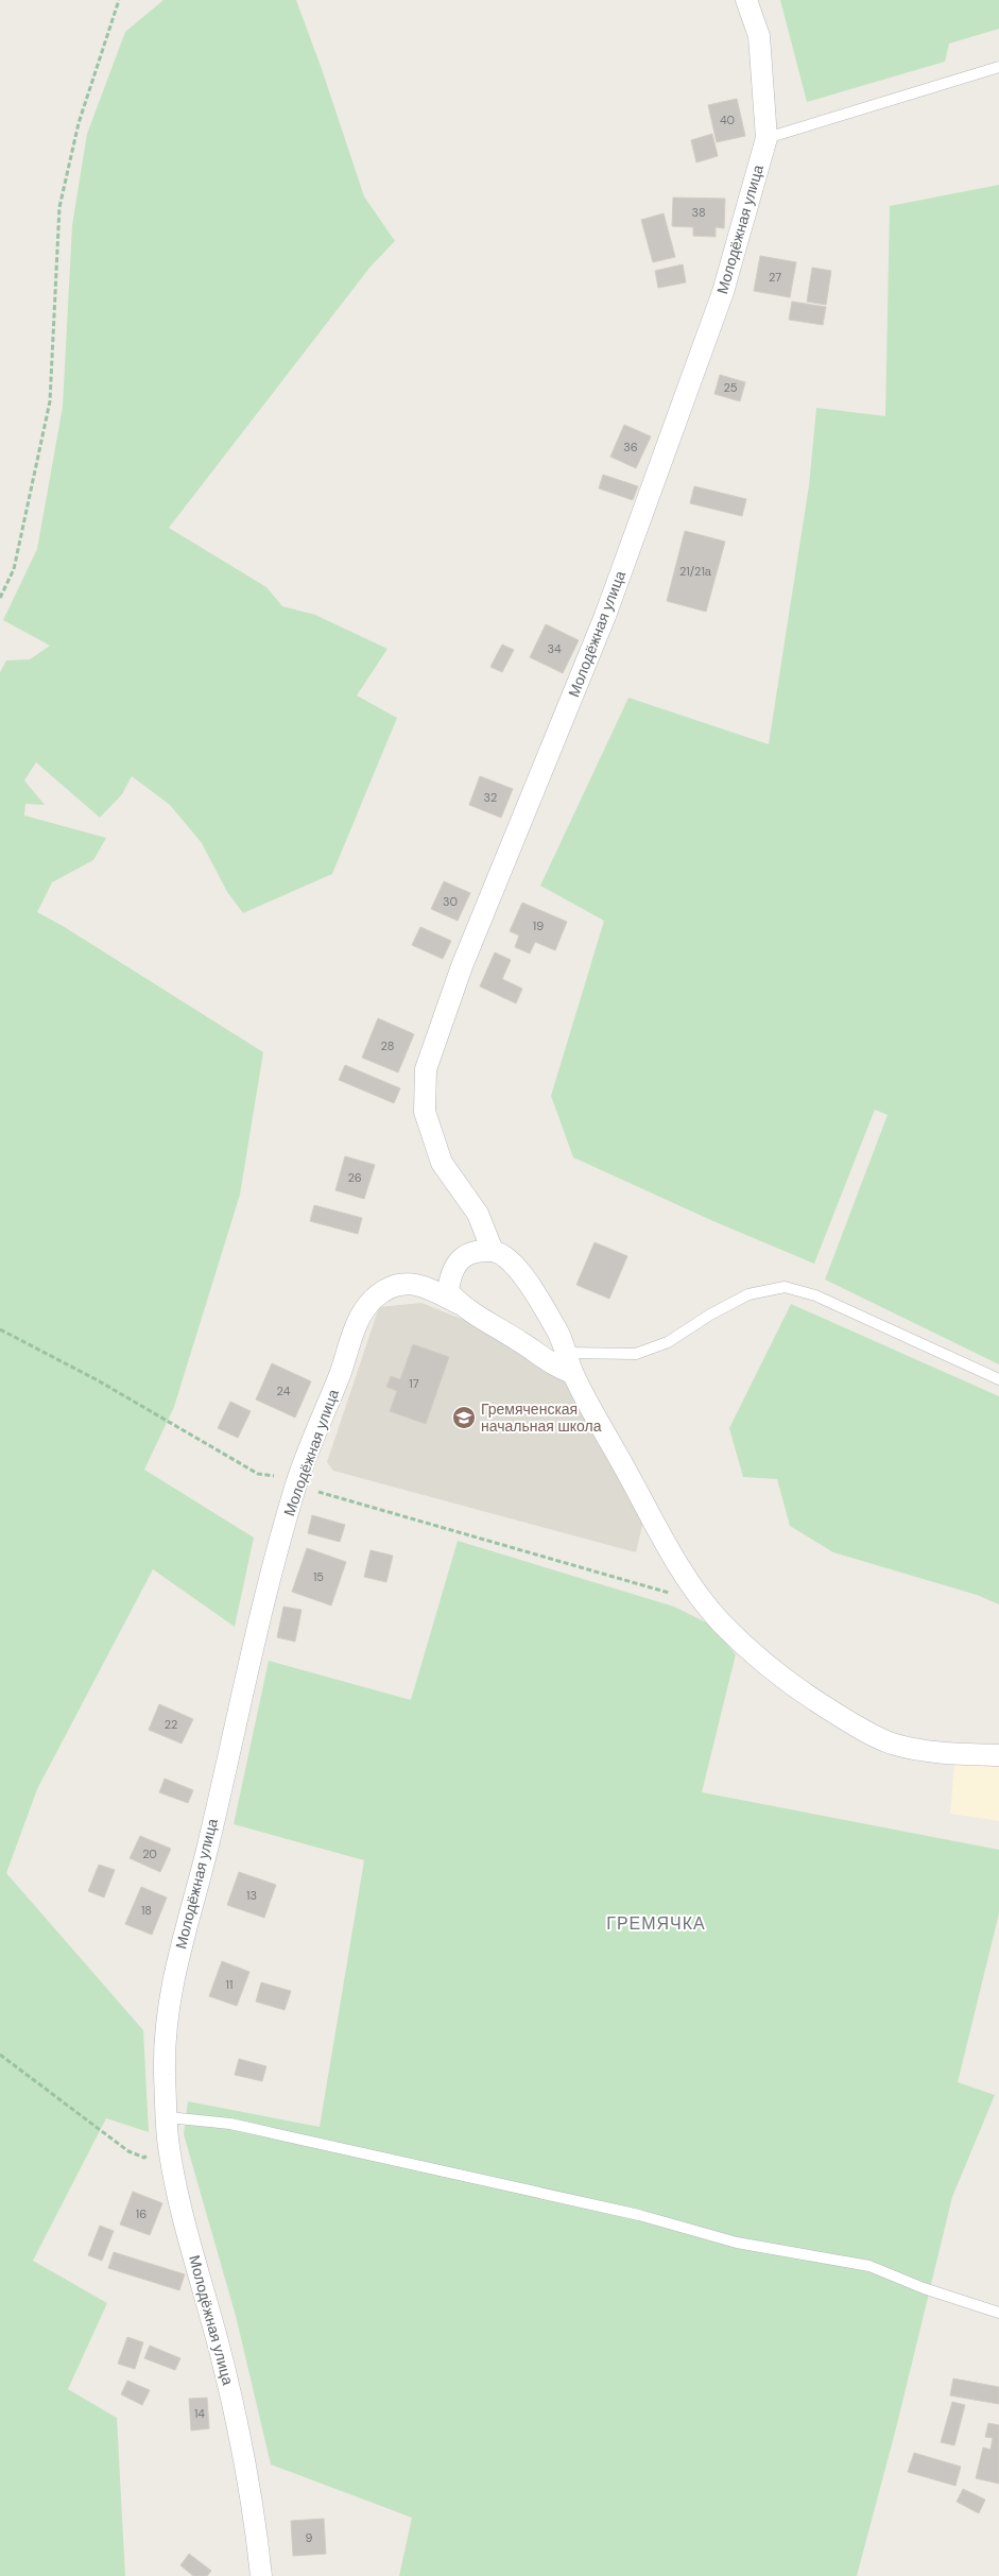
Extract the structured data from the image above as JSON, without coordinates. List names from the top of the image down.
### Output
{
  "streets": {
    "street": ["Молодёжная улица"]
  },
  "districts": ["ГРЕМЯЧКА"],
  "places": {
    "school or university": ["Гремяченская начальная школа"]
  },
  "house_numbers": [
    "40",
    "38",
    "27",
    "25",
    "36",
    "21/21а",
    "34",
    "32",
    "30",
    "19",
    "28",
    "26",
    "17",
    "24",
    "15",
    "22",
    "20",
    "13",
    "18",
    "11",
    "16",
    "14",
    "9"
  ]
}
